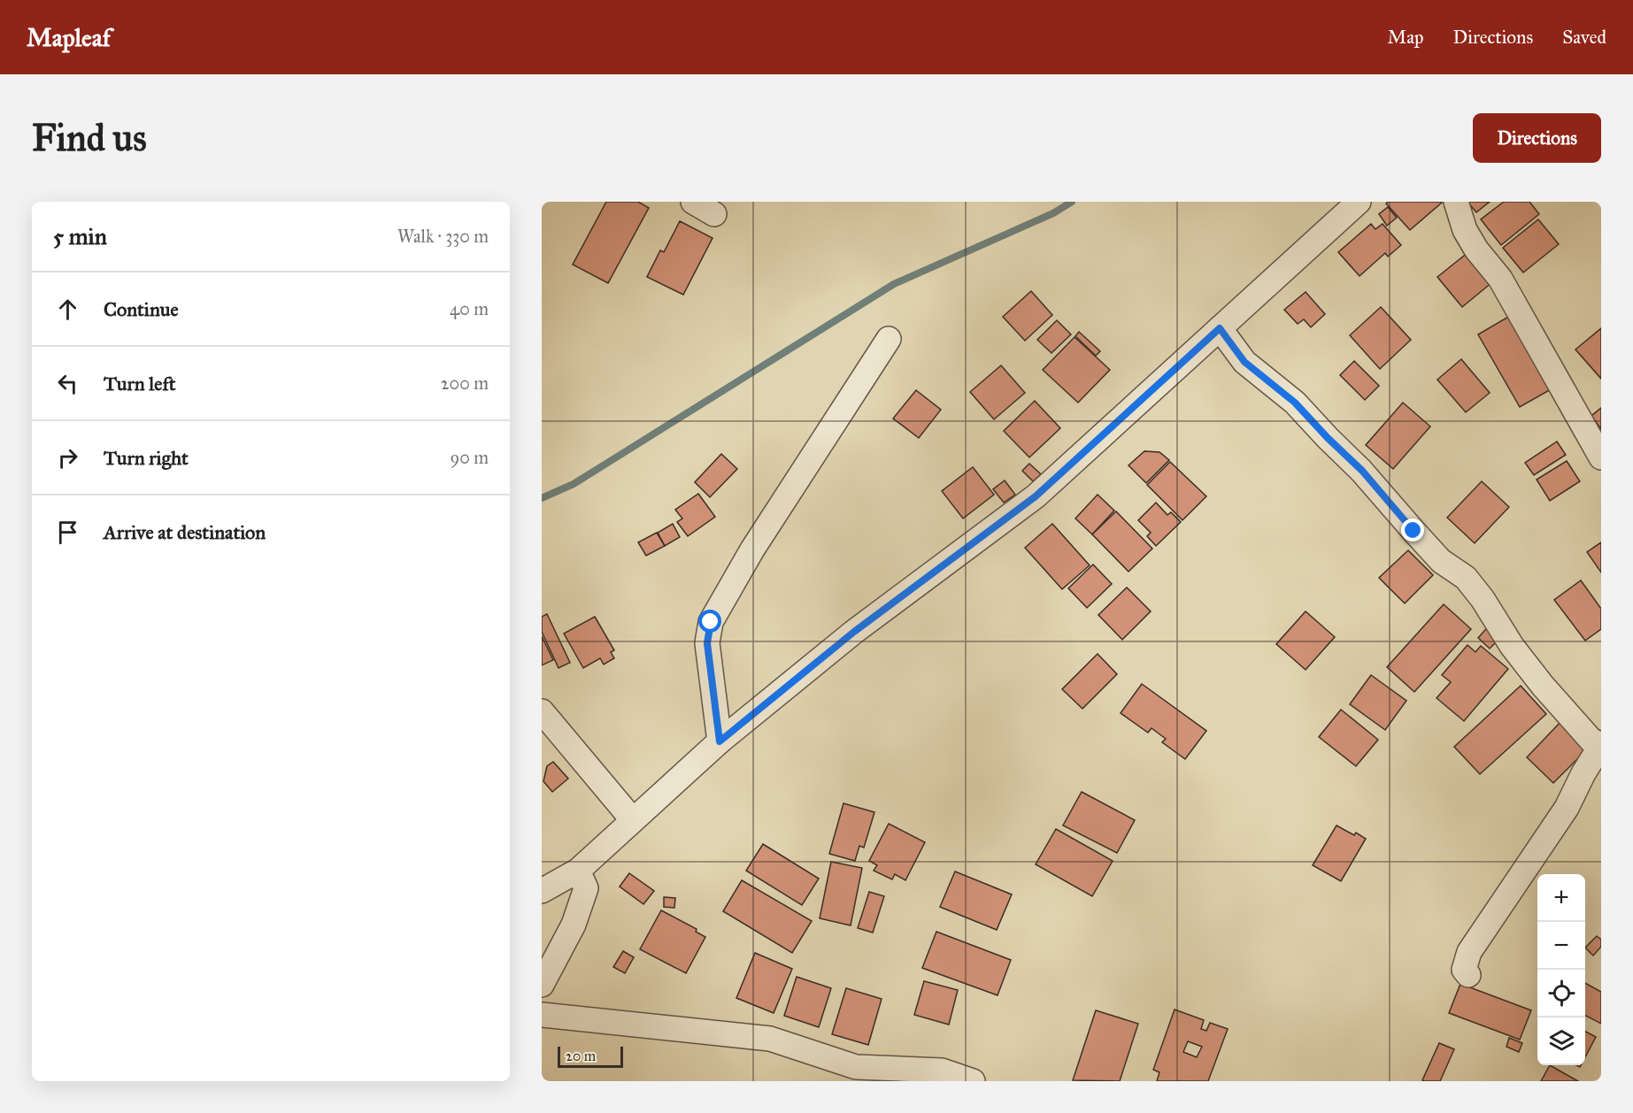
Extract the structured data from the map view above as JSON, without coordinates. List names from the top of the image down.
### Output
{
  "scale_bar": "20 m",
  "page": {
    "header": "Mapleaf",
    "nav": ["Map", "Directions", "Saved"],
    "buttons": "Directions",
    "title": "Find us",
    "heading": ["5 min", "Walk · 330 m"],
    "list": [
      ["Continue", "40 m"],
      ["Turn left", "200 m"],
      ["Turn right", "90 m"],
      "Arrive at destination"
    ],
    "map_buttons": ["+", "−"],
    "scale": "20 m"
  }
}
